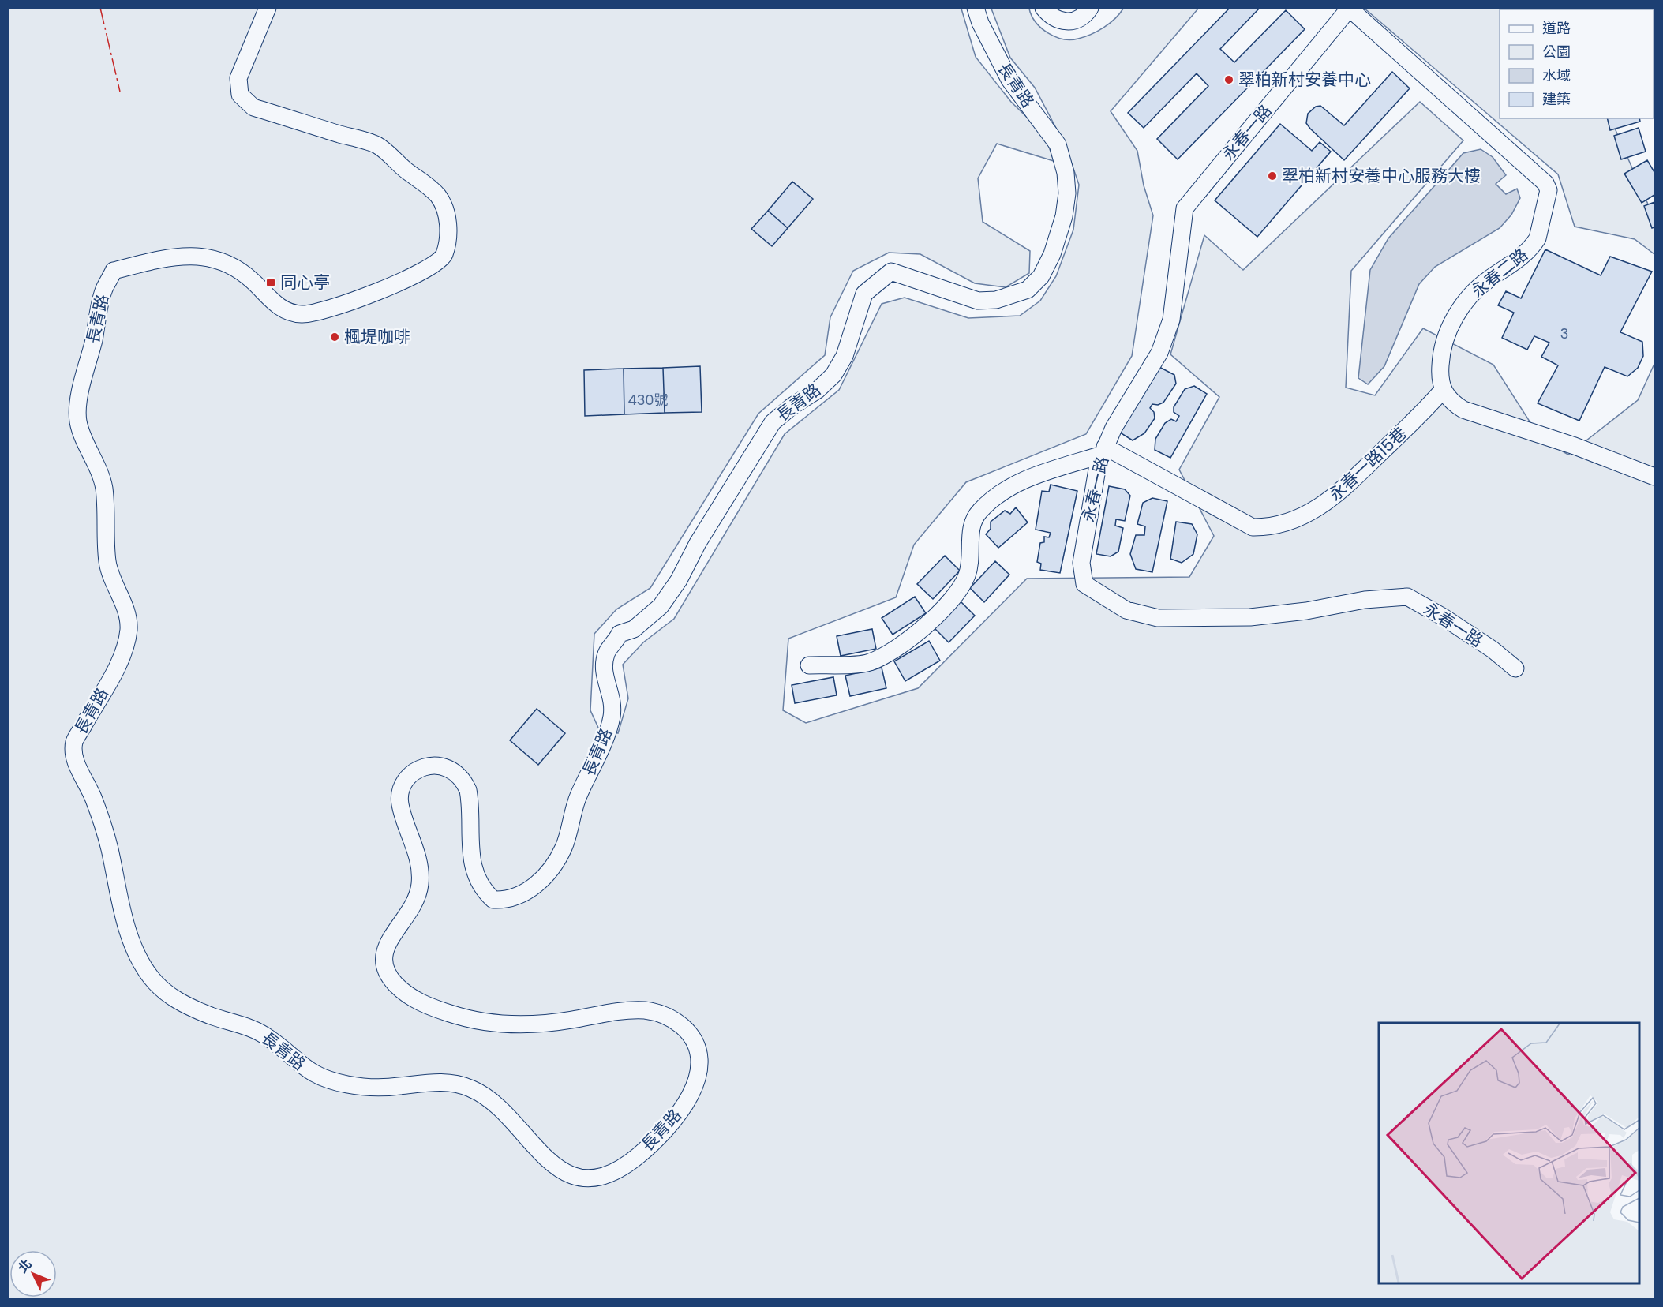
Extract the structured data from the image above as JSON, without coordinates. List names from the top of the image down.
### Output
{
  "streets": {
    "street": [
      "長青路",
      "永春一路",
      "永春二路",
      "永春一路15巷"
    ]
  },
  "crossings": [
    ["永春一路", "永春二路"],
    ["永春一路", "永春一路15巷"],
    ["永春二路", "永春一路15巷"]
  ],
  "places": {
    "other": ["翠柏新村安養中心", "翠柏新村安養中心服務大樓", "楓堤咖啡"],
    "transit": ["同心亭"]
  },
  "house_numbers": ["3", "430號"],
  "legend": [
    "道路",
    "公園",
    "水域",
    "建築"
  ],
  "north": "top left"
}
